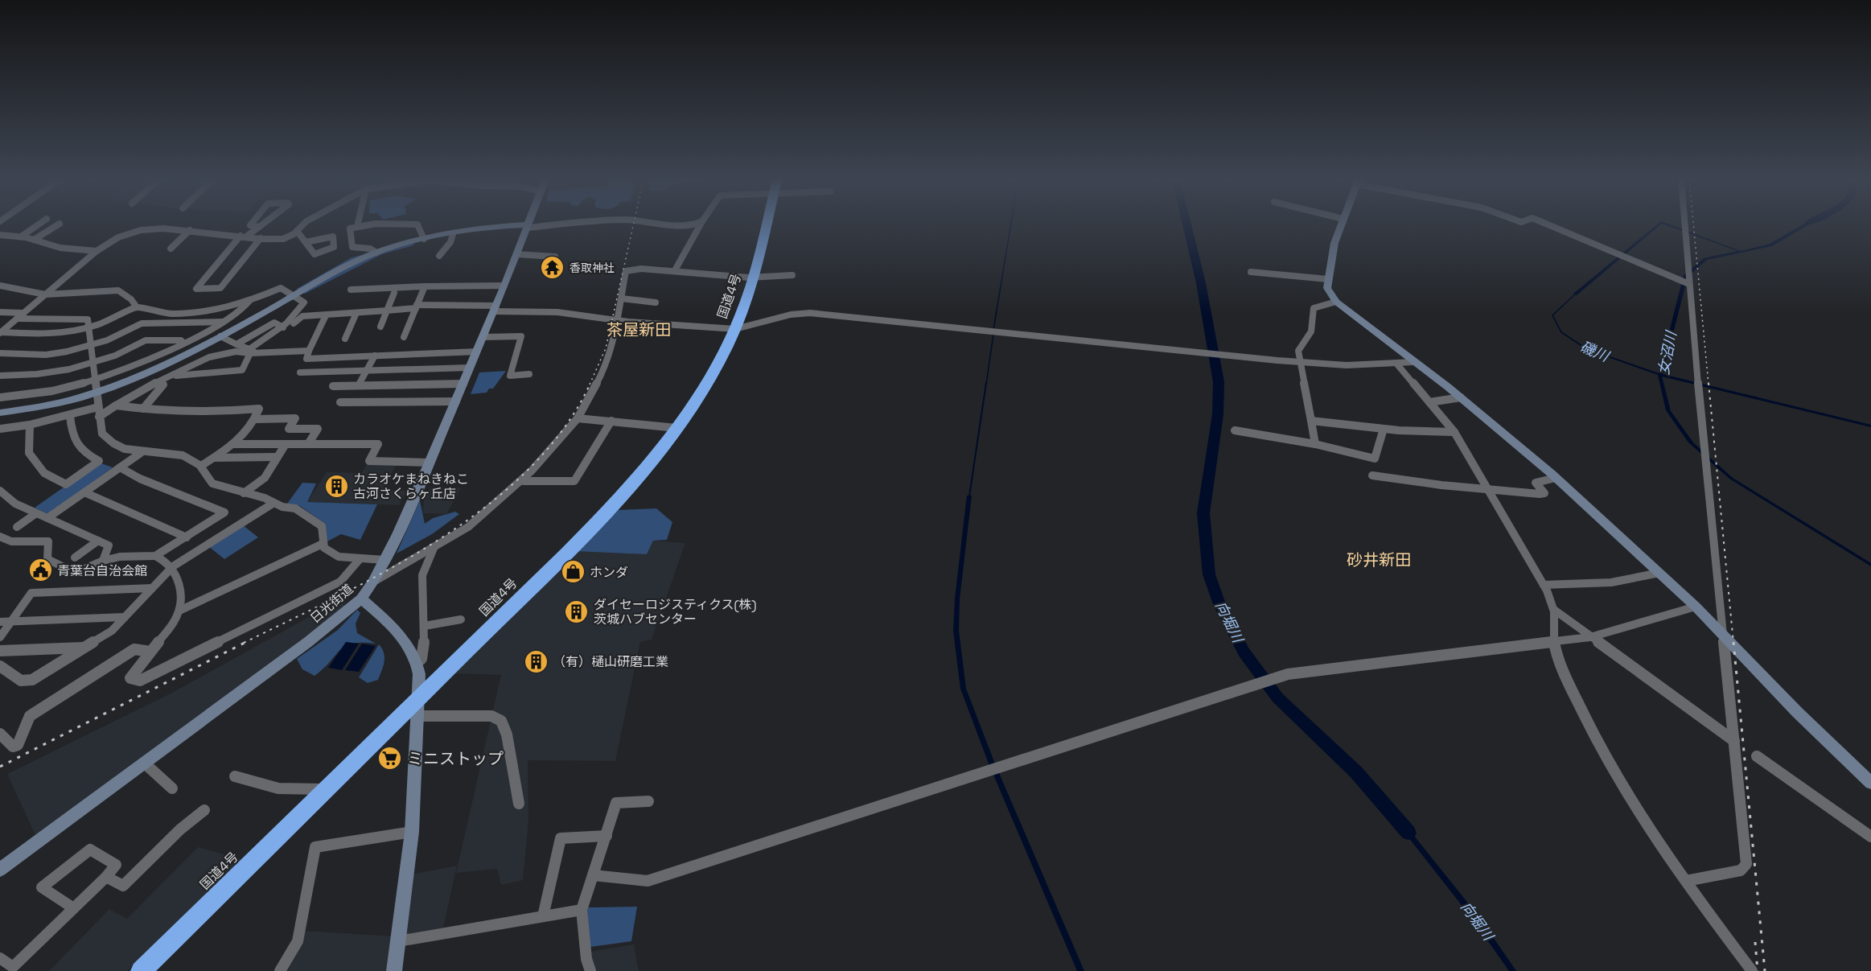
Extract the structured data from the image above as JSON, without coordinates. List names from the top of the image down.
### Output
{
  "streets": {
    "highway": ["国道4号"],
    "street": ["日光街道"]
  },
  "districts": ["茶屋新田", "砂井新田"],
  "water": ["磯川", "女沼川", "向堀川"],
  "places": {
    "temple": ["香取神社"],
    "building": ["カラオケまねきねこ 古河さくらヶ丘店", "ダイセーロジスティクス(株) 茨城ハブセンター", "（有）樋山研磨工業"],
    "public building": ["青葉台自治会館"],
    "shop": ["ホンダ"],
    "supermarket": ["ミニストップ"]
  }
}
